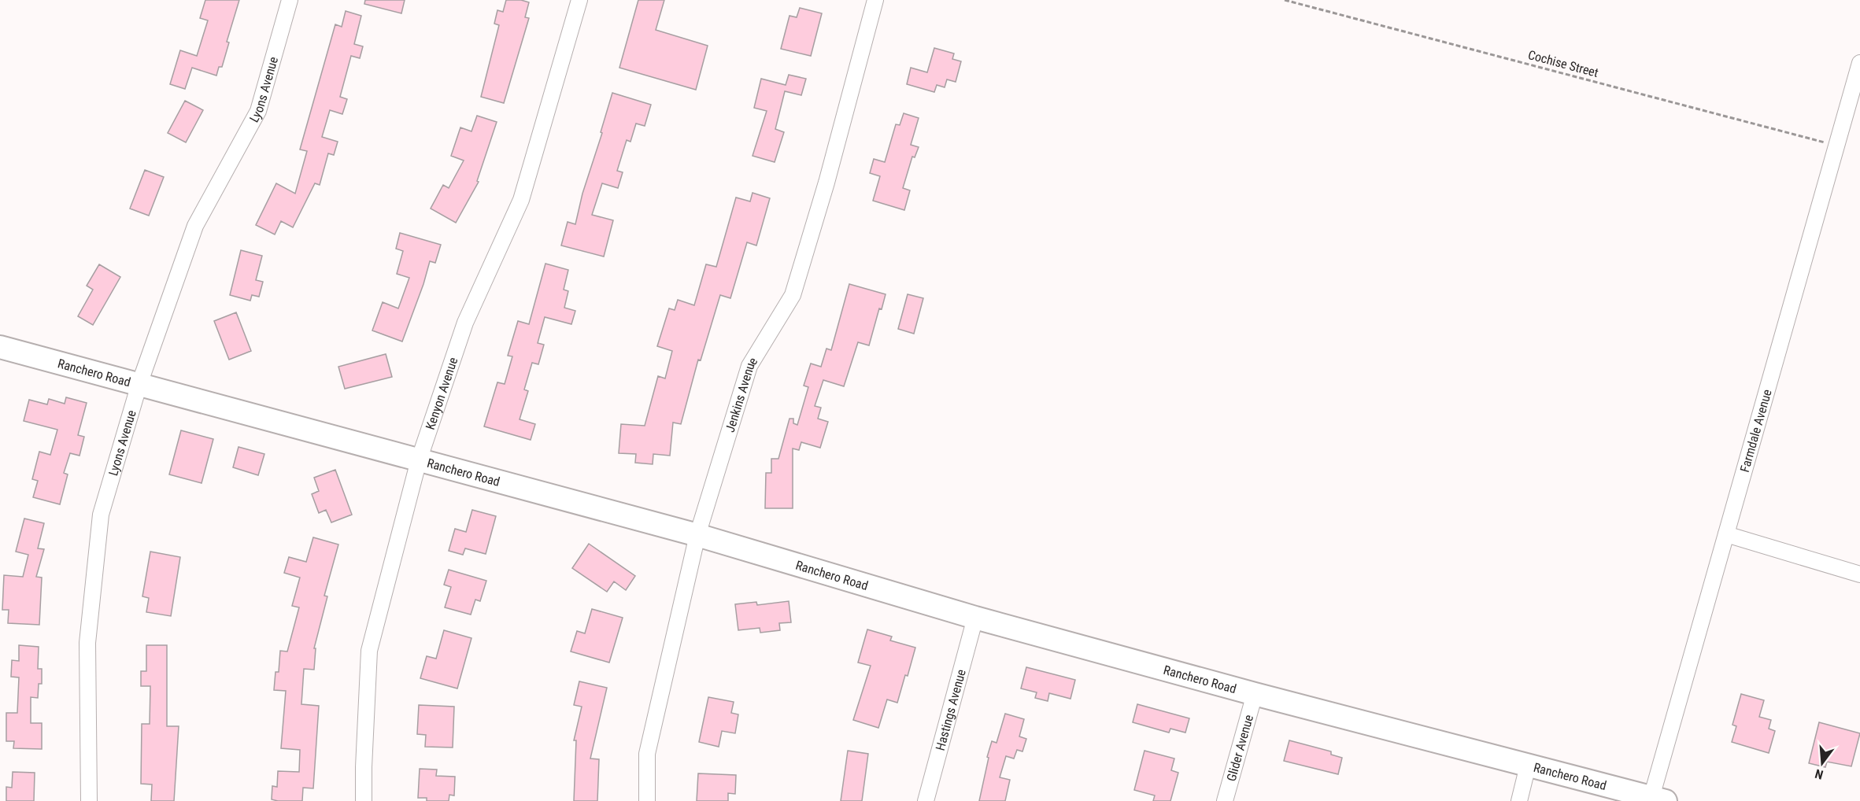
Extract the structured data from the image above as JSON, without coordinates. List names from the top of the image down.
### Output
{
  "streets": {
    "main road": ["Ranchero Road"],
    "street": [
      "Lyons Avenue",
      "Kenyon Avenue",
      "Jenkins Avenue",
      "Farmdale Avenue",
      "Hastings Avenue",
      "Glider Avenue"
    ],
    "path": ["Cochise Street"]
  },
  "crossings": [
    ["Cochise Street", "Farmdale Avenue"],
    ["Lyons Avenue", "Ranchero Road"],
    ["Ranchero Road", "Kenyon Avenue"],
    ["Ranchero Road", "Jenkins Avenue"],
    ["Ranchero Road", "Farmdale Avenue"],
    ["Ranchero Road", "Hastings Avenue"],
    ["Ranchero Road", "Glider Avenue"]
  ],
  "north": "bottom"
}
